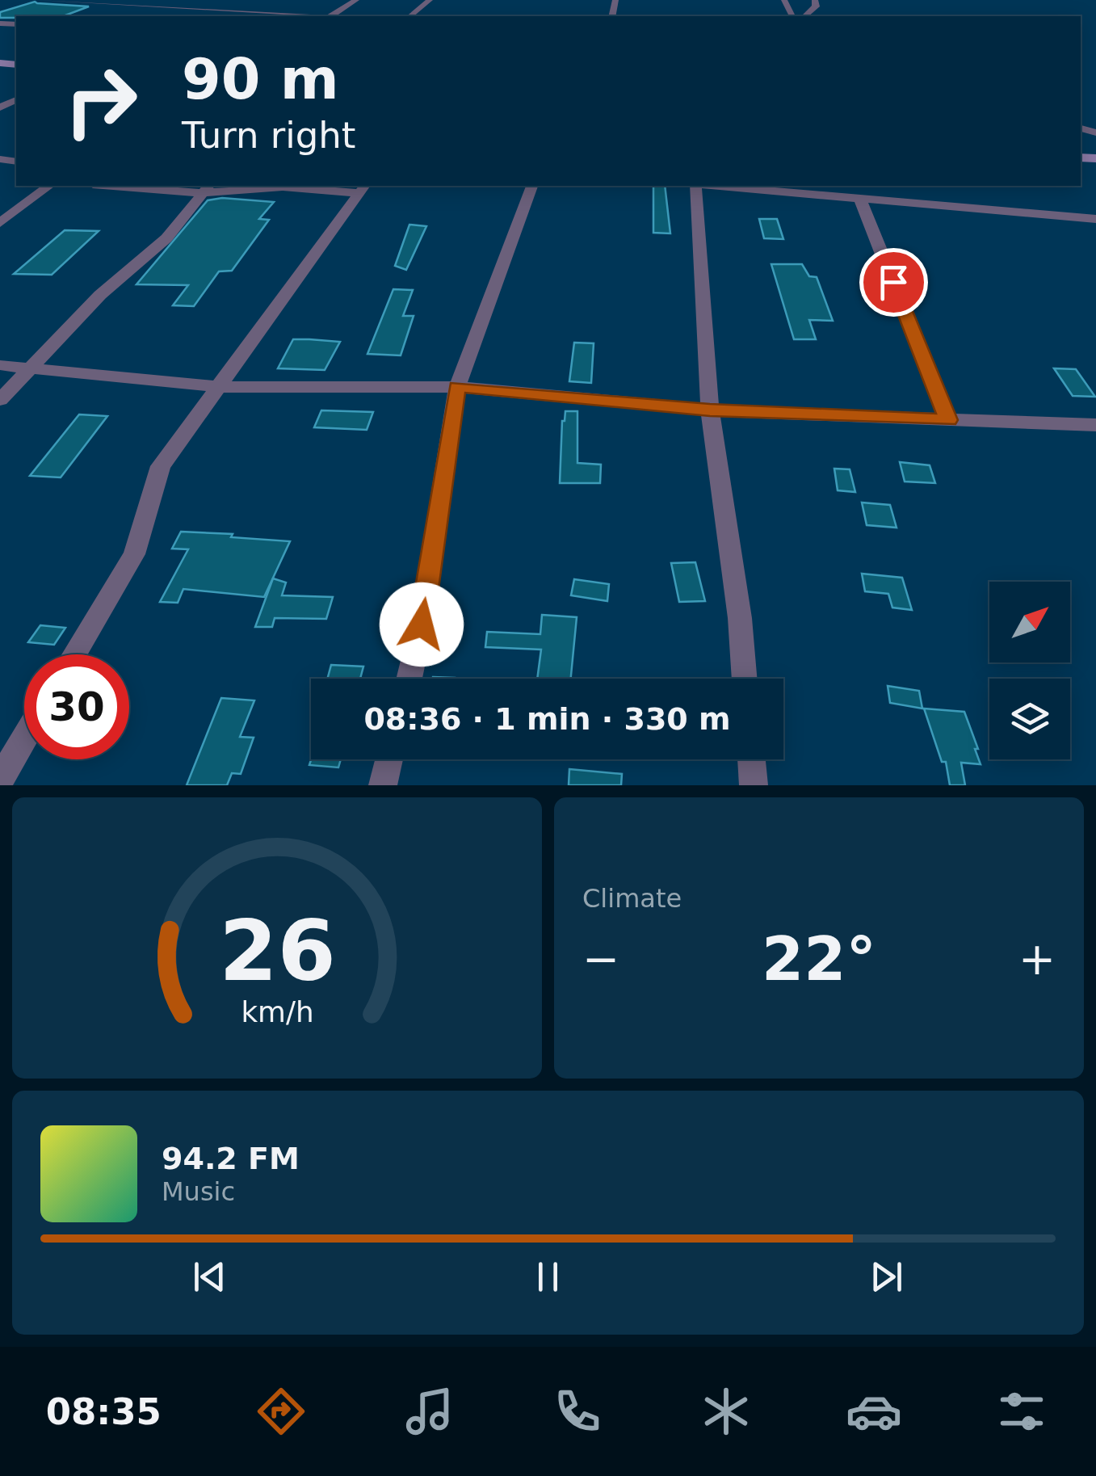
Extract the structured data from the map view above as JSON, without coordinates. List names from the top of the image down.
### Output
{
  "north": "top right",
  "page": {
    "turn": ["90 m", "Turn right"],
    "limit": "30",
    "trip": "08:36 · 1 min · 330 m",
    "tile": "Climate",
    "heat": ["−", "22°", "+"],
    "song": ["94.2 FM", "Music"],
    "tabs": "08:35",
    "gauge": ["26", "km/h"]
  }
}
